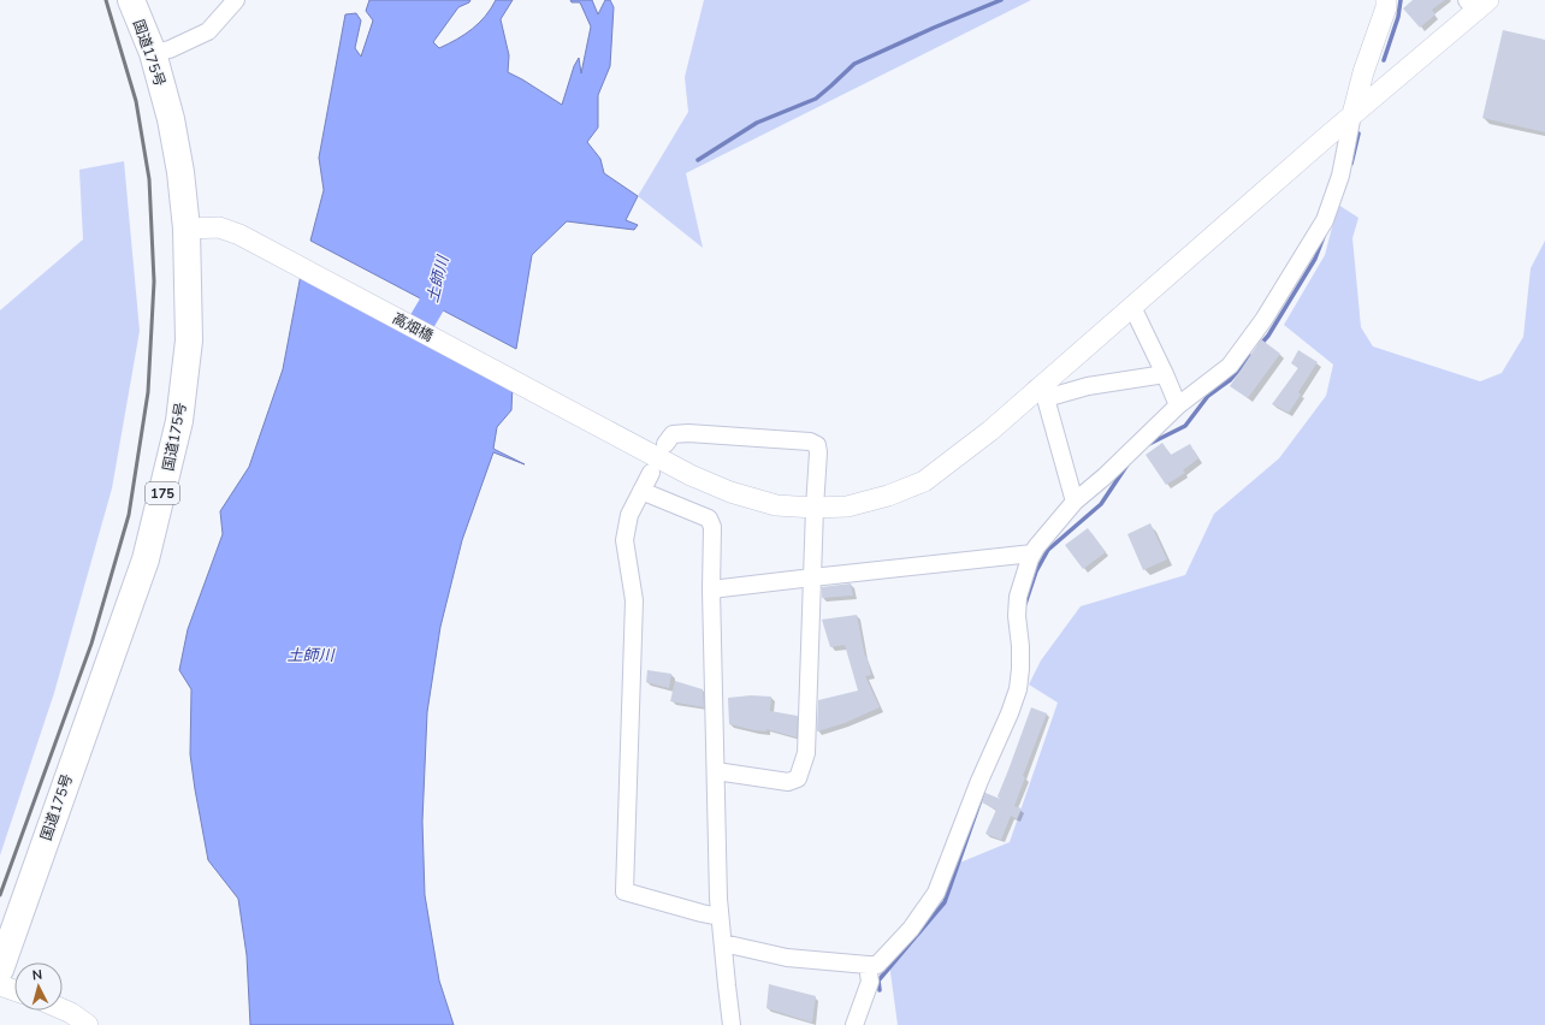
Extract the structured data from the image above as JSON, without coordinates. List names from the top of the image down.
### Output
{
  "streets": {
    "highway": ["国道175号", "175"],
    "street": ["高畑橋"]
  },
  "crossings": [
    ["国道175号", "高畑橋"]
  ],
  "water": ["土師川"],
  "north": "top"
}
